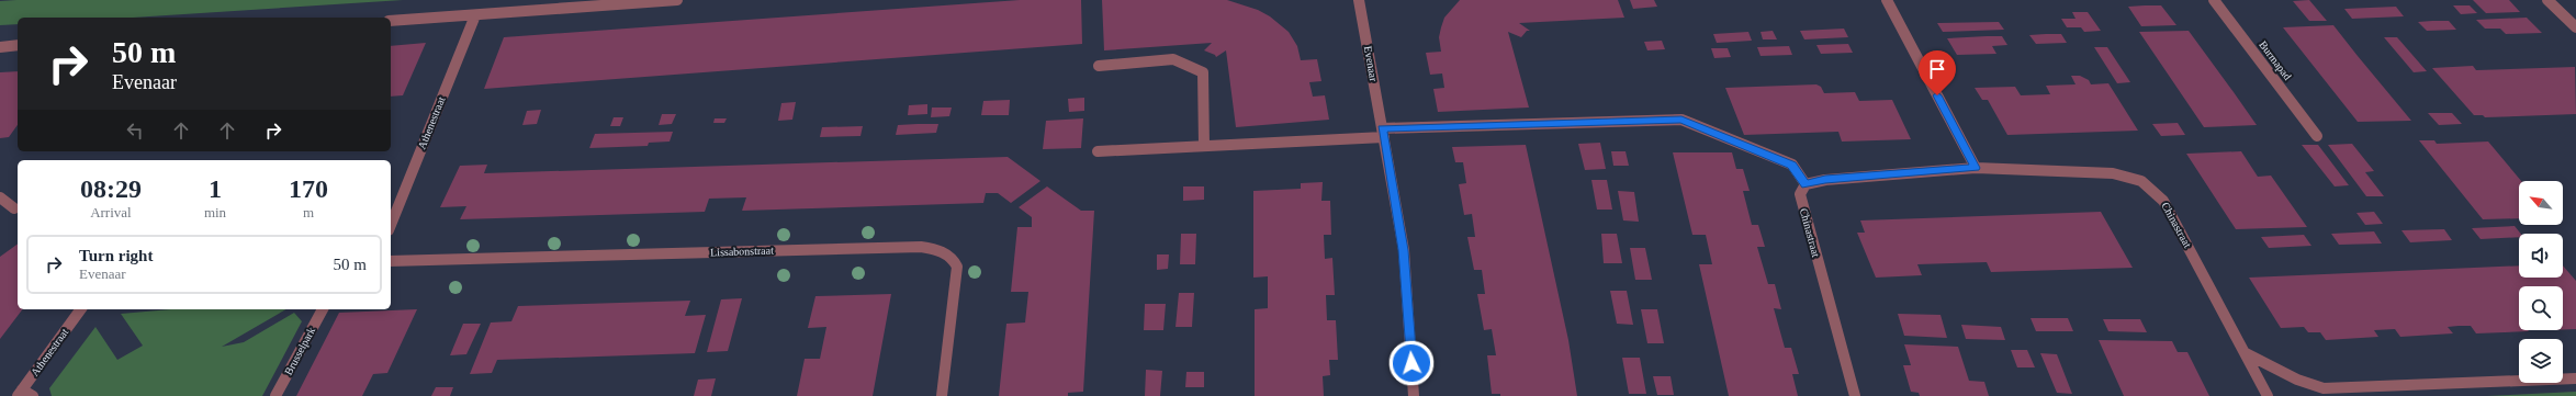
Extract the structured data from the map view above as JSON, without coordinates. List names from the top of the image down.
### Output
{
  "streets": {
    "street": [
      "Burmapad",
      "Evenaar",
      "Athenestraat",
      "Chinastraat",
      "Lissabonstraat",
      "Brusselpark"
    ]
  },
  "north": "top left",
  "page": {
    "turn": ["50 m", "Evenaar"],
    "eta": [
      "08:29",
      "Arrival",
      "1",
      "min",
      "170",
      "m"
    ],
    "list": [
      {
        "name": "Turn right",
        "note": "Evenaar",
        "value": "50 m"
      }
    ]
  }
}
